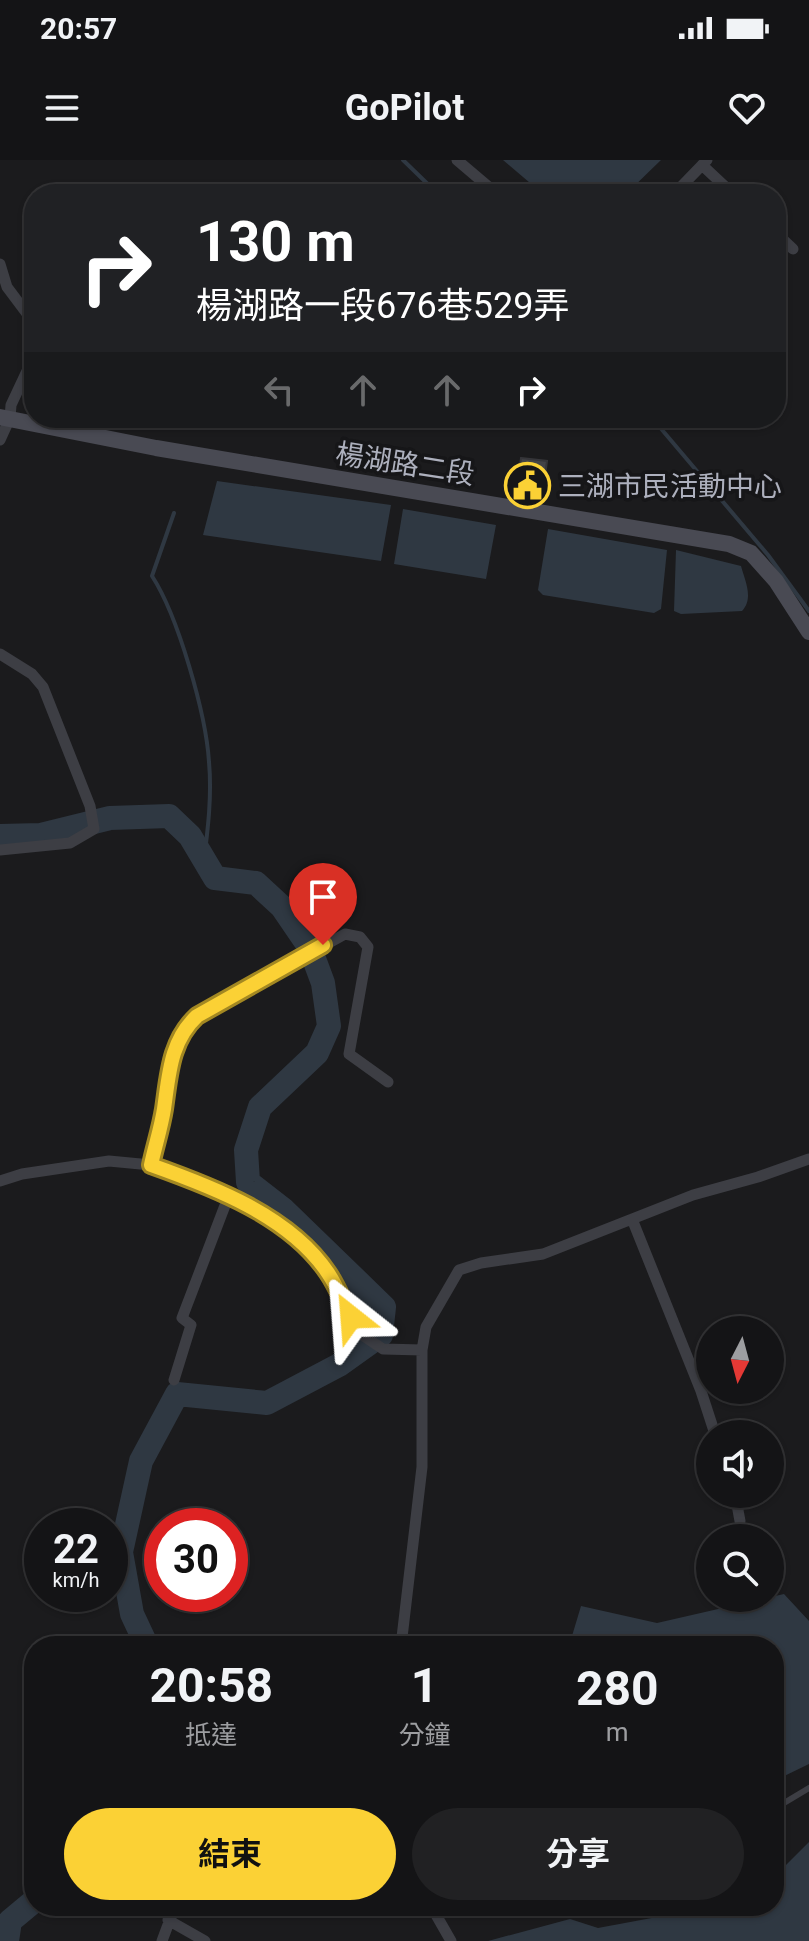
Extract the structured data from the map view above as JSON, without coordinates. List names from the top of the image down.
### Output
{
  "streets": {
    "street": ["楊湖路二段"]
  },
  "places": {
    "public building": ["三湖市民活動中心"]
  },
  "north": "bottom",
  "page": {
    "status": "20:57",
    "header": "GoPilot",
    "turn": ["130 m", "楊湖路一段676巷529弄"],
    "speed": "22 km/h",
    "limit": "30",
    "eta": [
      "20:58",
      "抵達",
      "1",
      "分鐘",
      "280",
      "m"
    ],
    "buttons": ["結束", "分享"]
  }
}
